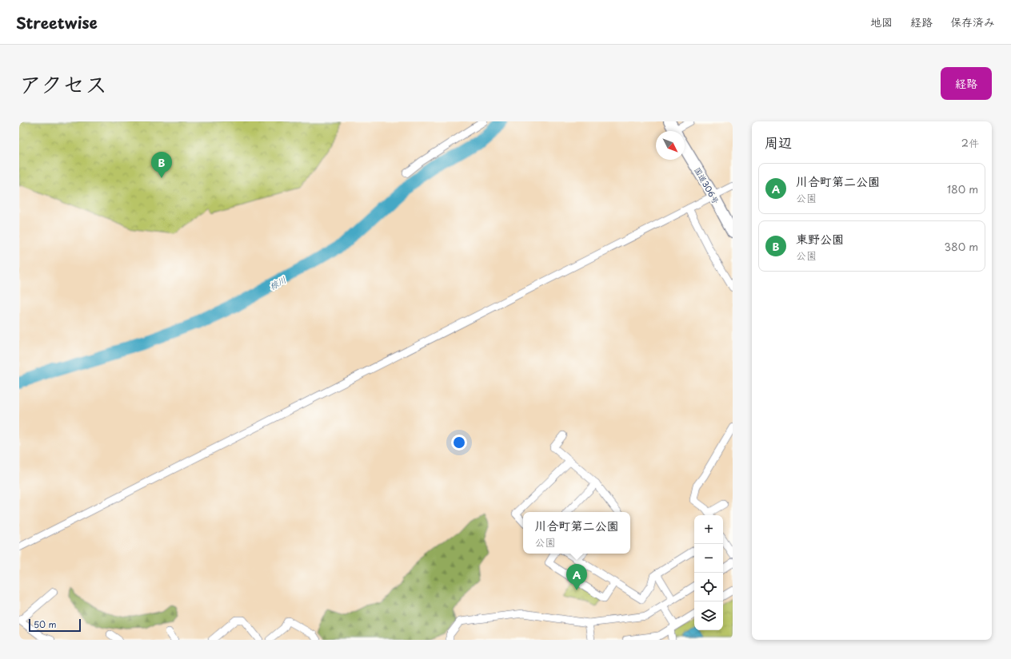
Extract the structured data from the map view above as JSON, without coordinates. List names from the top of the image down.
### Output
{
  "streets": {
    "highway": ["国道306号"]
  },
  "water": ["椋川"],
  "scale_bar": "50 m",
  "north": "bottom right",
  "page": {
    "header": "Streetwise",
    "nav": ["地図", "経路", "保存済み"],
    "title": "アクセス",
    "buttons": "経路",
    "heading": ["周辺", "2件"],
    "pins": ["B", "A"],
    "list": [
      {
        "mark": "A",
        "name": "川合町第二公園",
        "note": "公園",
        "value": "180 m"
      },
      {
        "mark": "B",
        "name": "東野公園",
        "note": "公園",
        "value": "380 m"
      }
    ],
    "popup": ["川合町第二公園", "公園"],
    "map_buttons": ["+", "−"],
    "scale": "50 m"
  }
}
